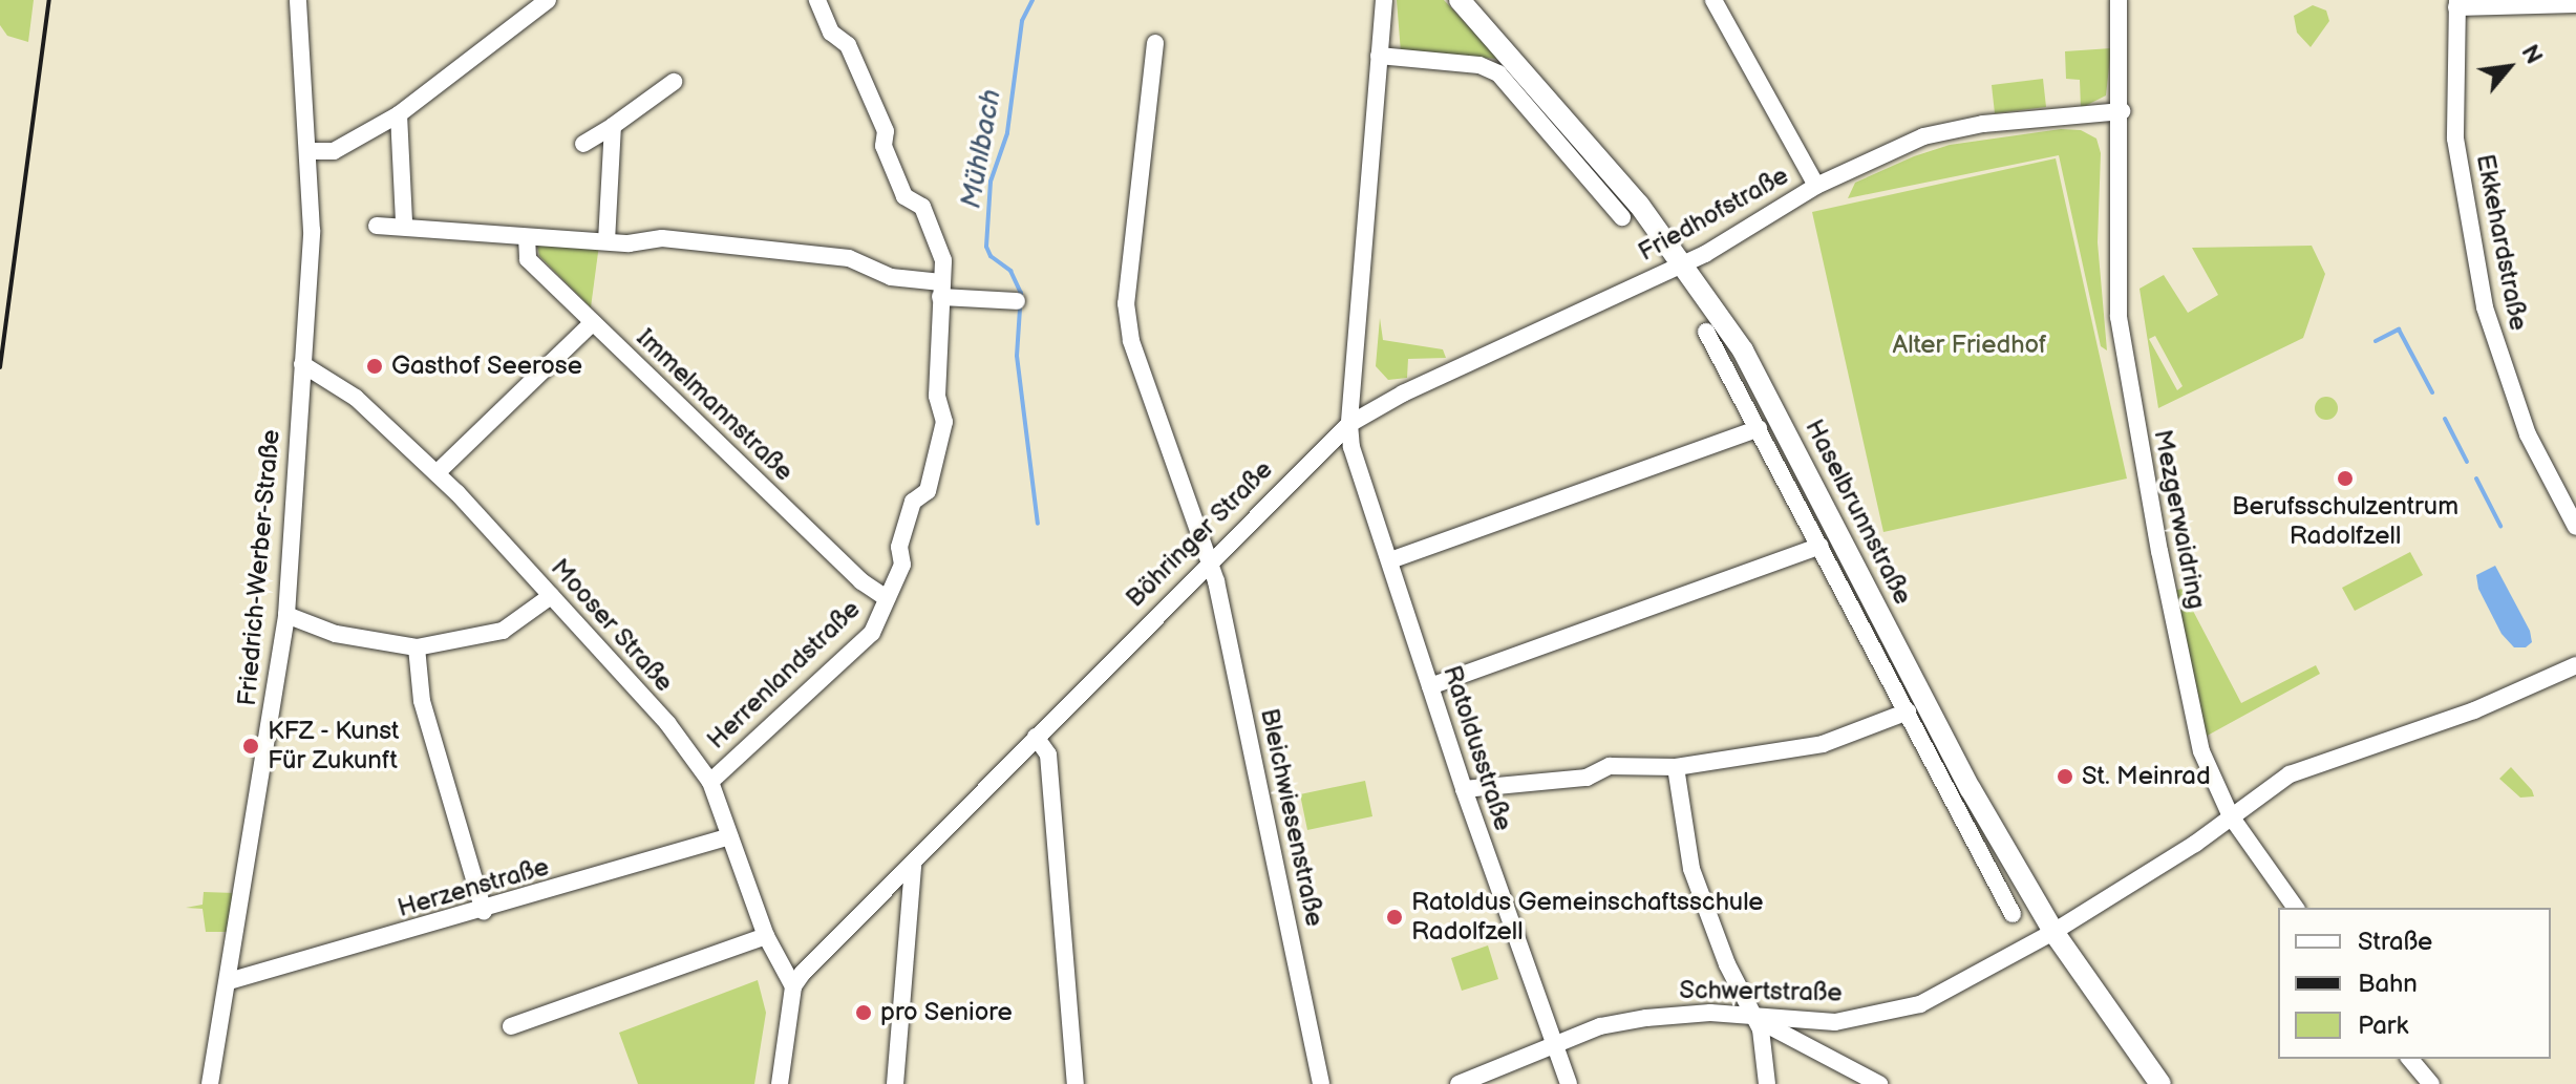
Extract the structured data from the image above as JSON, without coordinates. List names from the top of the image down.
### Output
{
  "streets": {
    "main road": ["Haselbrunnstraße"],
    "street": [
      "Friedhofstraße",
      "Ekkehardstraße",
      "Immelmannstraße",
      "Mezgerwaidring",
      "Böhringer Straße",
      "Friedrich-Werber-Straße",
      "Mooser Straße",
      "Herrenlandstraße",
      "Ratoldusstraße",
      "Bleichwiesenstraße",
      "Herzenstraße",
      "Schwertstraße"
    ]
  },
  "crossings": [
    ["Friedhofstraße", "Haselbrunnstraße"],
    ["Friedhofstraße", "Mezgerwaidring"],
    ["Friedhofstraße", "Böhringer Straße"],
    ["Friedhofstraße", "Ratoldusstraße"],
    ["Immelmannstraße", "Herrenlandstraße"],
    ["Haselbrunnstraße", "Schwertstraße"],
    ["Mezgerwaidring", "Schwertstraße"],
    ["Böhringer Straße", "Mooser Straße"],
    ["Böhringer Straße", "Ratoldusstraße"],
    ["Böhringer Straße", "Bleichwiesenstraße"],
    ["Friedrich-Werber-Straße", "Mooser Straße"],
    ["Friedrich-Werber-Straße", "Herzenstraße"],
    ["Mooser Straße", "Herrenlandstraße"],
    ["Mooser Straße", "Herzenstraße"],
    ["Ratoldusstraße", "Schwertstraße"]
  ],
  "water": ["Mühlbach"],
  "parks": ["Alter Friedhof"],
  "places": [
    "Gasthof Seerose",
    "Berufsschulzentrum Radolfzell",
    "KFZ - Kunst Für Zukunft",
    "St. Meinrad",
    "Ratoldus Gemeinschaftsschule Radolfzell",
    "pro Seniore"
  ],
  "legend": ["Straße", "Bahn", "Park"],
  "north": "top right"
}
